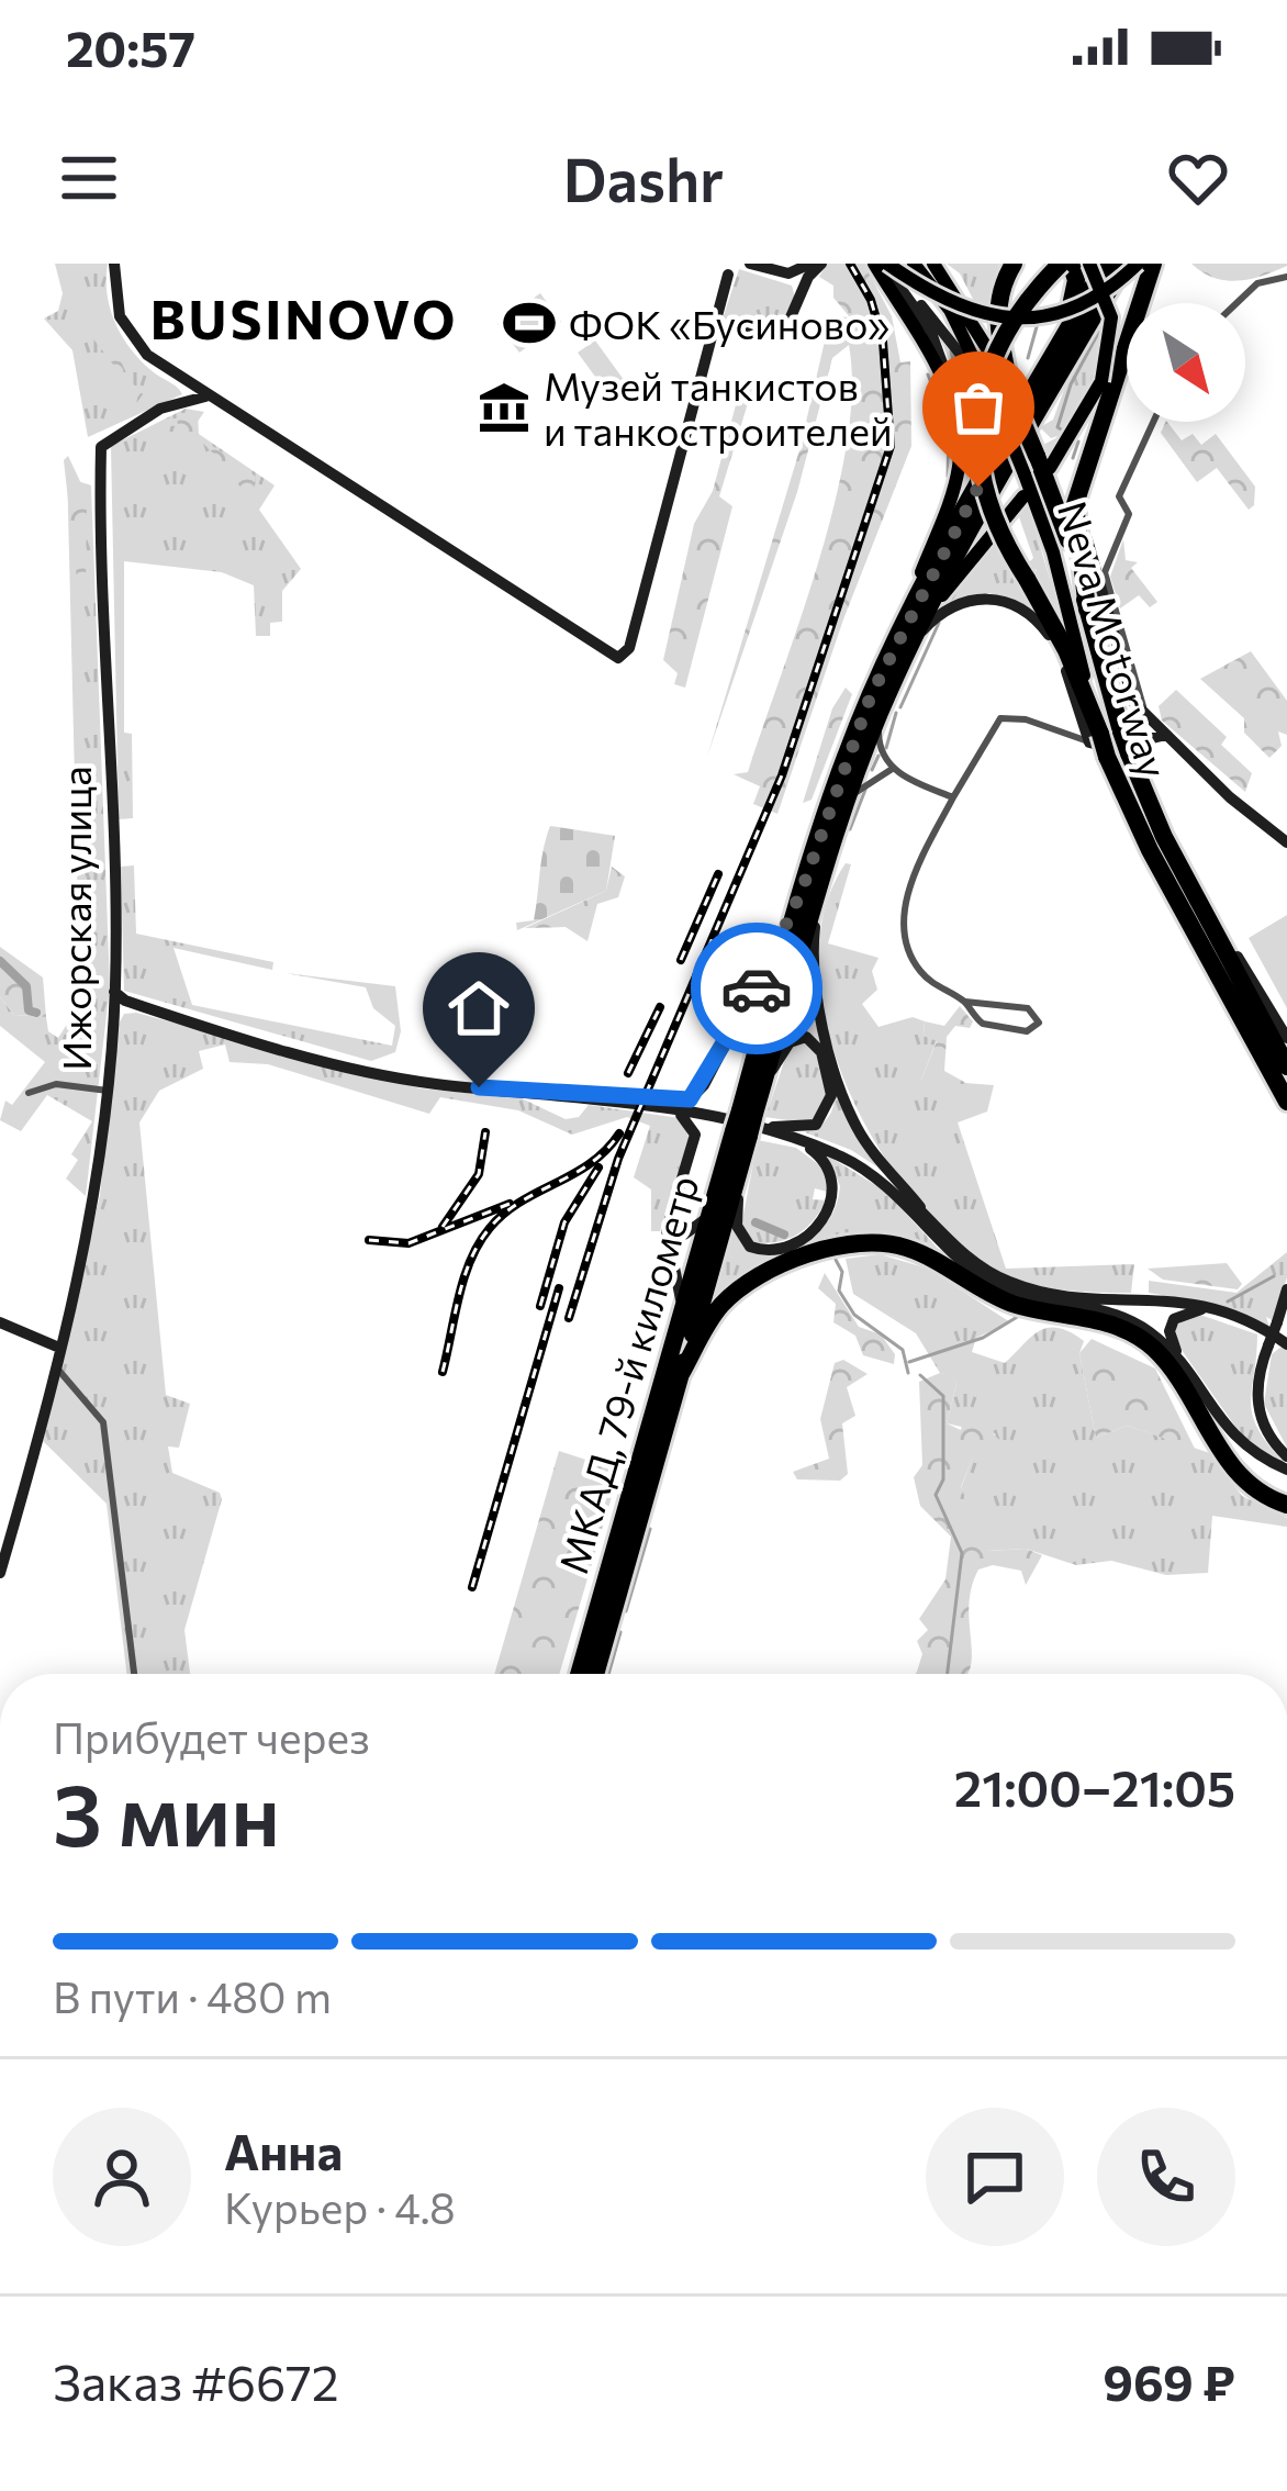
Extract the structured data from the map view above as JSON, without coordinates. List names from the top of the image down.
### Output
{
  "streets": {
    "highway": ["Neva Motorway", "МКАД, 79-й километр"],
    "main road": ["Ижорская улица"]
  },
  "districts": ["BUSINOVO"],
  "places": {
    "sports": ["ФОК «Бусиново»"],
    "museum": ["Музей танкистов и танкостроителей"]
  },
  "north": "bottom right",
  "page": {
    "status": "20:57",
    "header": "Dashr",
    "heading": ["3 мин", "Прибудет через", "21:00–21:05"],
    "panel": [
      "Анна",
      "Курьер · 4.8",
      "Заказ #6672",
      "969 ₽"
    ],
    "bar": "В пути · 480 m"
  }
}
